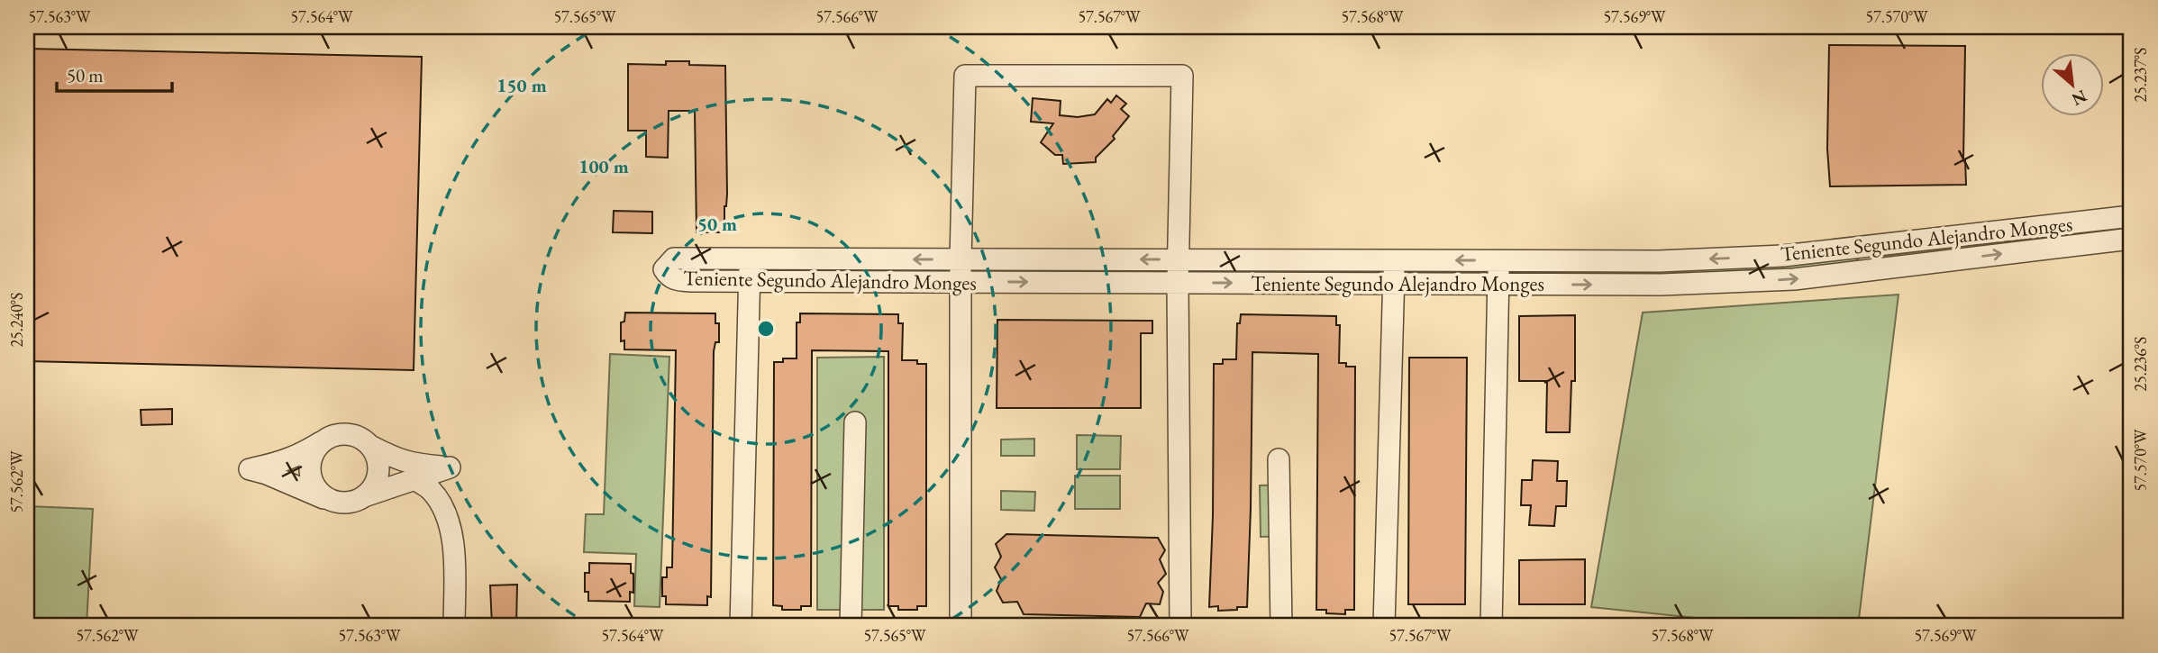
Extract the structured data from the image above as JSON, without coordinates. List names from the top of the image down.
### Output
{
  "streets": {
    "street": ["Teniente Segundo Alejandro Monges"]
  },
  "scale_bar": "50 m",
  "north": "bottom right",
  "coordinates": [
    "57.563°W",
    "57.564°W",
    "57.565°W",
    "57.566°W",
    "57.567°W",
    "57.568°W",
    "57.569°W",
    "57.570°W",
    "25.237°S",
    "25.240°S",
    "25.236°S",
    "57.562°W"
  ],
  "rings": ["150 m", "100 m", "50 m"]
}
